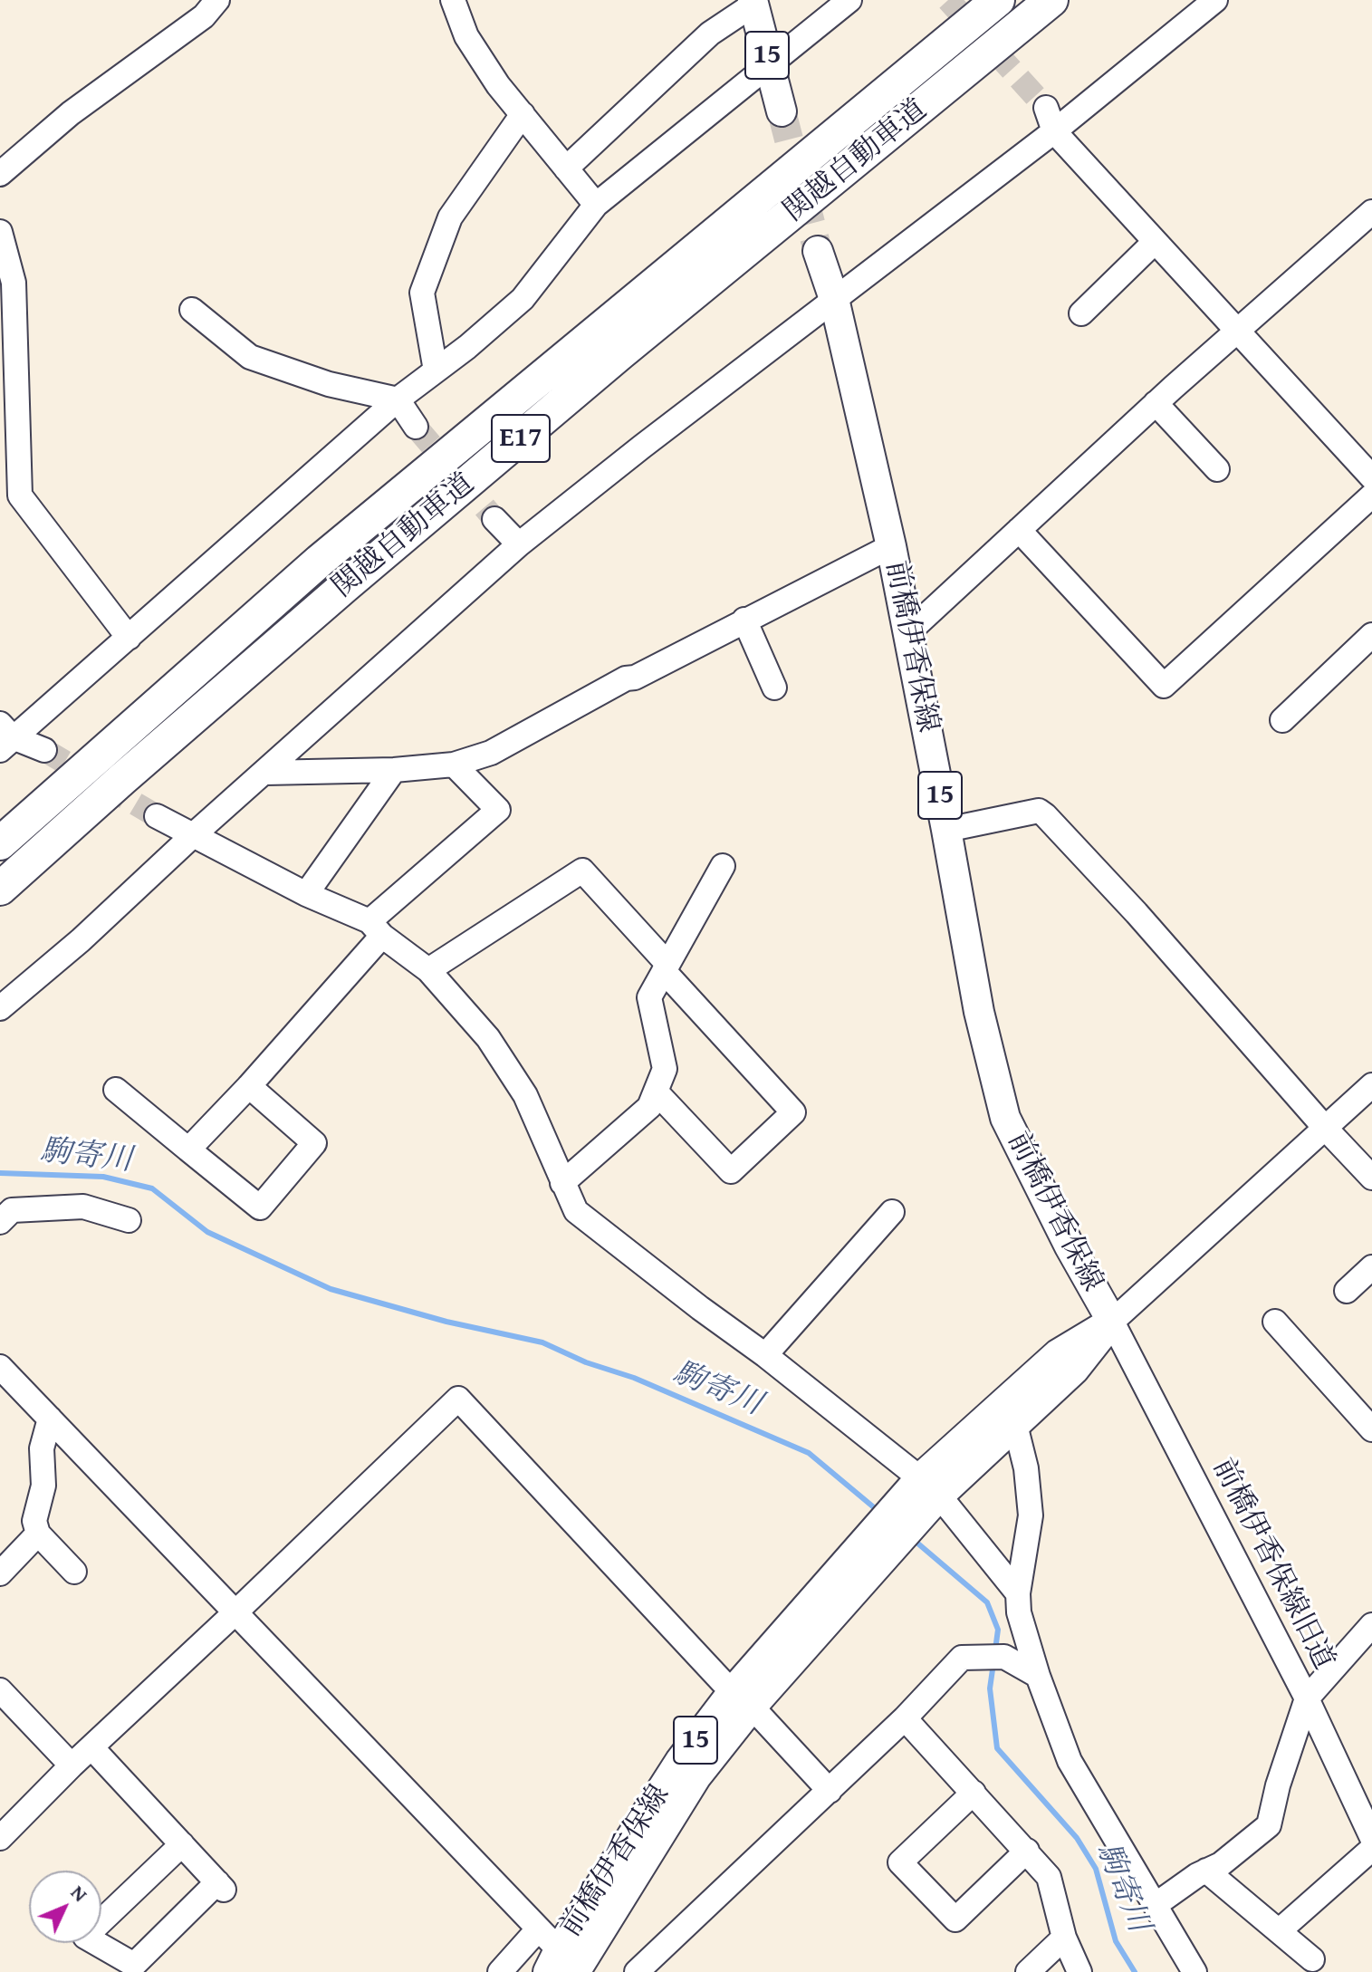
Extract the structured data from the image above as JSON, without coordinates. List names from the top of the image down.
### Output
{
  "streets": {
    "highway": ["関越自動車道", "E17"],
    "main road": ["15", "前橋伊香保線"],
    "street": ["前橋伊香保線旧道"]
  },
  "crossings": [
    ["前橋伊香保線", "前橋伊香保線旧道"]
  ],
  "water": ["駒寄川"],
  "north": "top right"
}
